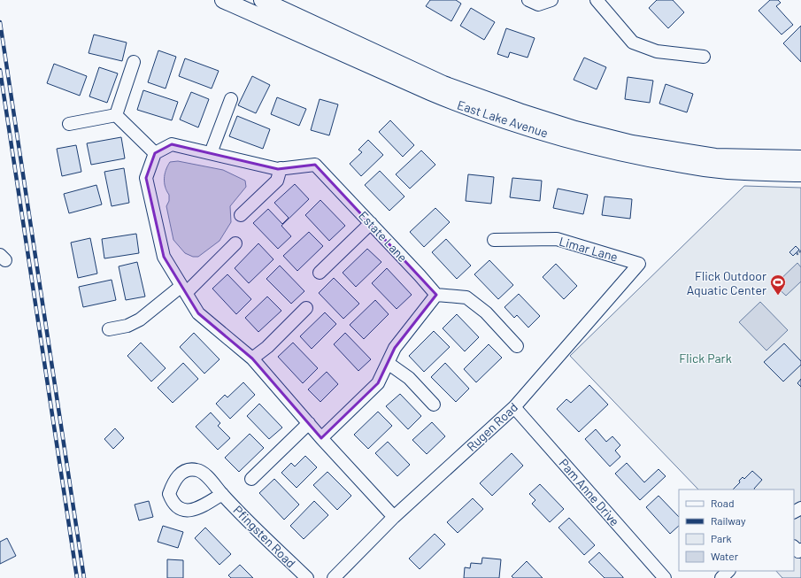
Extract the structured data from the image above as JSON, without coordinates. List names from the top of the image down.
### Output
{
  "streets": {
    "main road": ["East Lake Avenue"],
    "street": [
      "Estate Lane",
      "Limar Lane",
      "Rugen Road",
      "Pam Anne Drive",
      "Pfingsten Road"
    ]
  },
  "crossings": [
    ["Limar Lane", "Rugen Road"],
    ["Rugen Road", "Pam Anne Drive"]
  ],
  "parks": ["Flick Park"],
  "places": {
    "sports": ["Flick Outdoor Aquatic Center"]
  },
  "legend": [
    "Road",
    "Railway",
    "Park",
    "Water"
  ]
}
